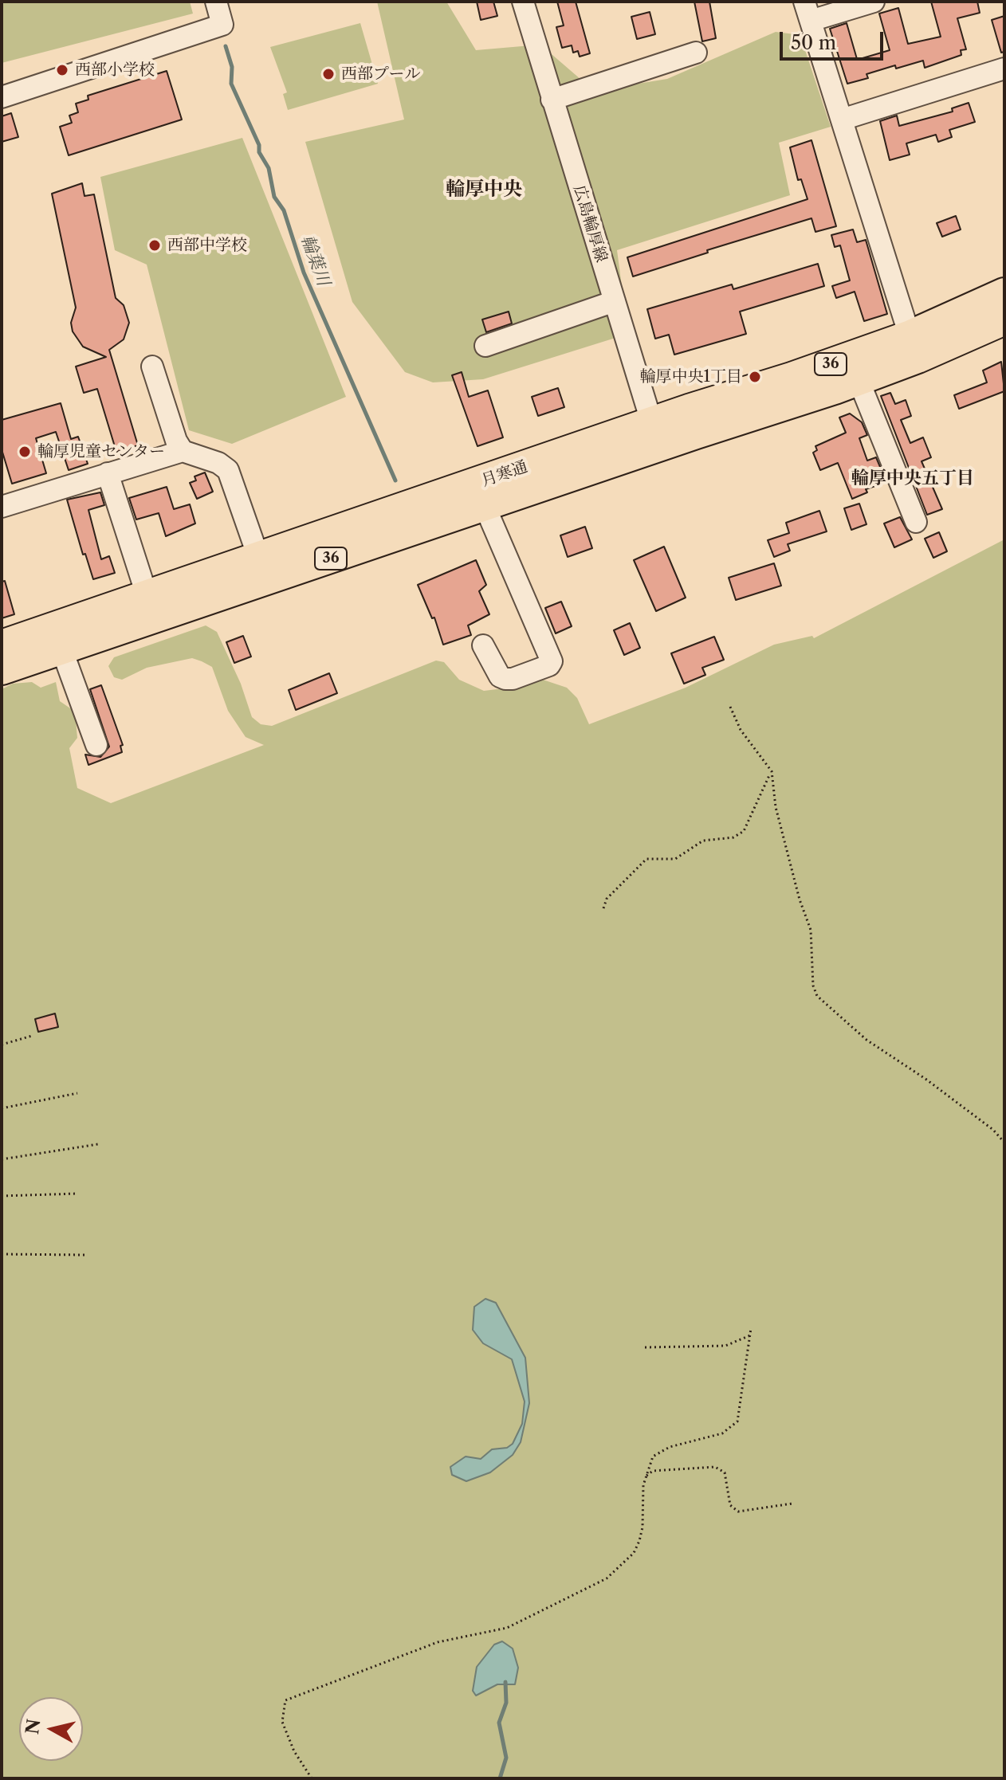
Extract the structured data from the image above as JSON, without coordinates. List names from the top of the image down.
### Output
{
  "streets": {
    "highway": ["36", "月寒通"],
    "street": ["広島輪厚線"]
  },
  "crossings": [
    ["広島輪厚線", "月寒通"]
  ],
  "districts": ["輪厚中央", "輪厚中央五丁目"],
  "water": ["輪葉川"],
  "places": [
    "西部小学校",
    "西部プール",
    "西部中学校",
    "輪厚中央1丁目",
    "輪厚児童センター"
  ],
  "scale_bar": "50 m",
  "north": "left"
}
